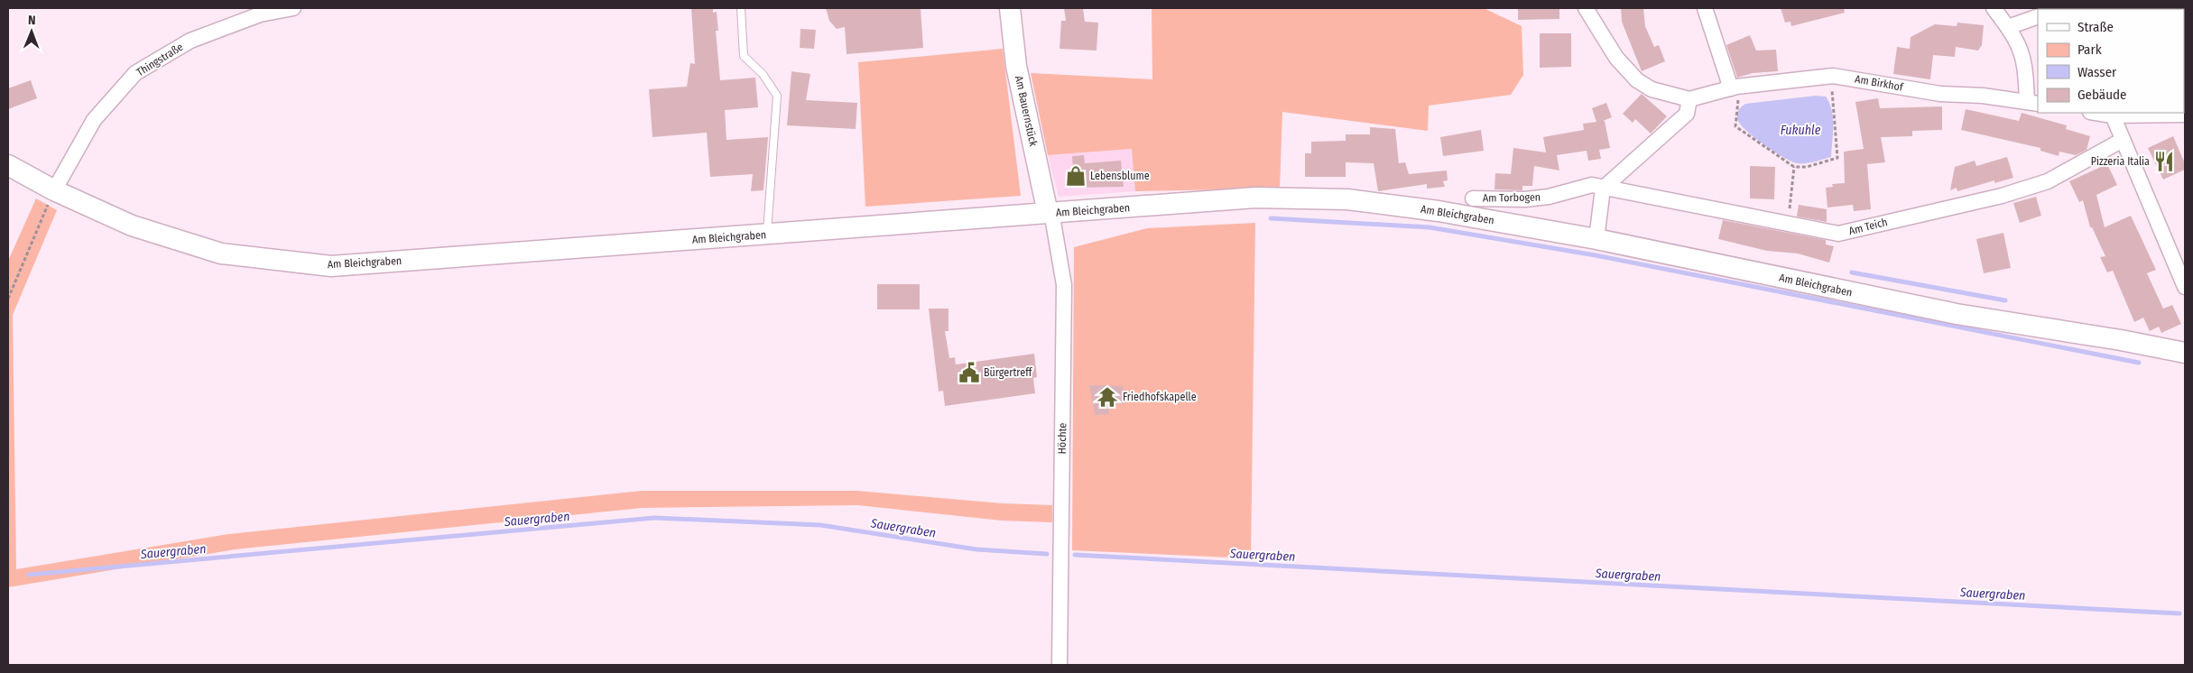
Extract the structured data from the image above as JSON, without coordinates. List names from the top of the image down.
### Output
{
  "streets": {
    "street": [
      "Thingstraße",
      "Am Birkhof",
      "Am Bauernstück",
      "Am Torbogen",
      "Am Bleichgraben",
      "Am Teich",
      "Höchte"
    ]
  },
  "crossings": [
    ["Thingstraße", "Am Bleichgraben"],
    ["Am Bauernstück", "Am Bleichgraben"],
    ["Am Bauernstück", "Höchte"],
    ["Am Torbogen", "Am Teich"],
    ["Am Bleichgraben", "Höchte"]
  ],
  "water": ["Fukuhle", "Sauergraben"],
  "places": {
    "restaurant": ["Pizzeria Italia"],
    "shop": ["Lebensblume"],
    "public building": ["Bürgertreff"],
    "temple": ["Friedhofskapelle"]
  },
  "legend": [
    "Straße",
    "Park",
    "Wasser",
    "Gebäude"
  ],
  "north": "top"
}
